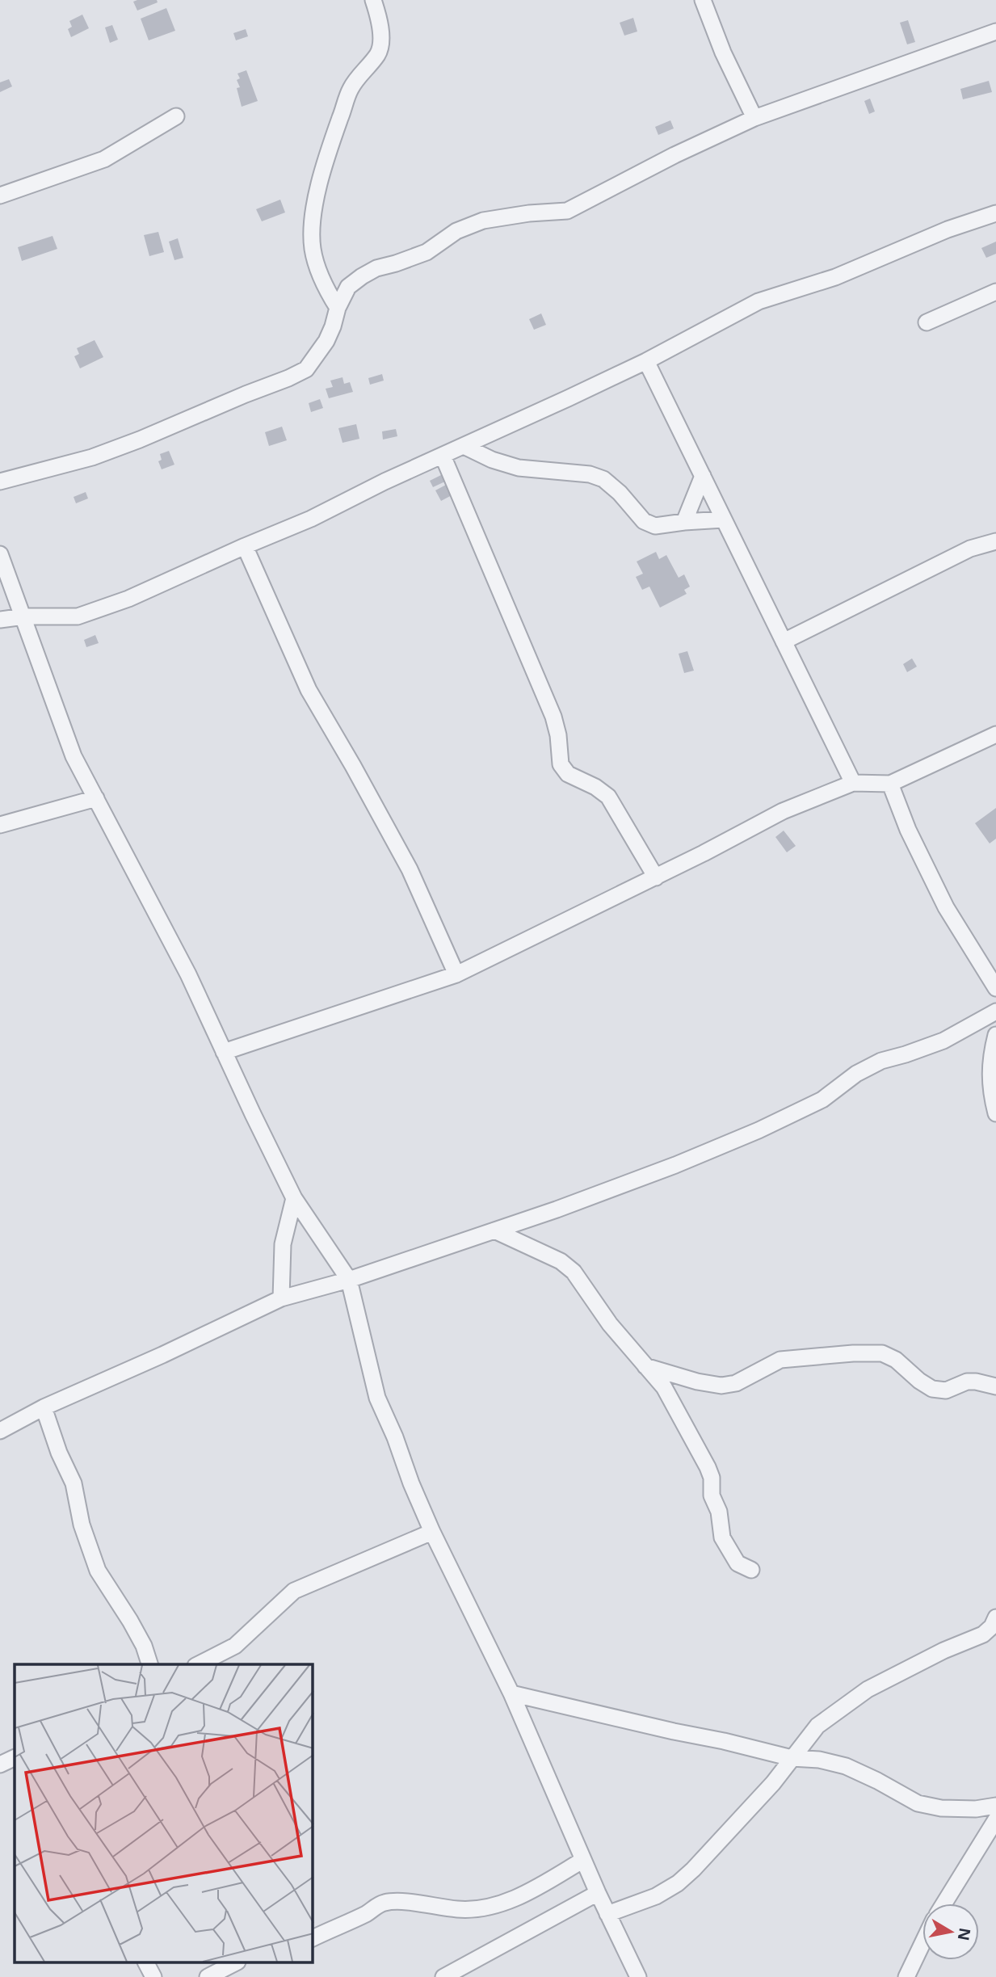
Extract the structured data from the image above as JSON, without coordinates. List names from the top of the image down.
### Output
{
  "north": "right"
}
